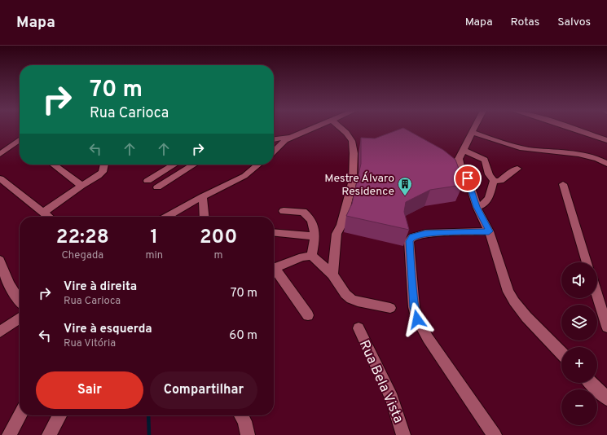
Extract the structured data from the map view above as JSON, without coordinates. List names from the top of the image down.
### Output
{
  "streets": {
    "street": ["Rua Bela Vista"]
  },
  "places": {
    "building": ["Mestre Álvaro Residence"]
  },
  "page": {
    "header": "Mapa",
    "nav": ["Mapa", "Rotas", "Salvos"],
    "turn": ["70 m", "Rua Carioca"],
    "eta": [
      "22:28",
      "Chegada",
      "1",
      "min",
      "200",
      "m"
    ],
    "map_buttons": ["+", "−"],
    "list": [
      {
        "name": "Vire à direita",
        "note": "Rua Carioca",
        "value": "70 m"
      },
      {
        "name": "Vire à esquerda",
        "note": "Rua Vitória",
        "value": "60 m"
      }
    ],
    "buttons": ["Sair", "Compartilhar"]
  }
}
